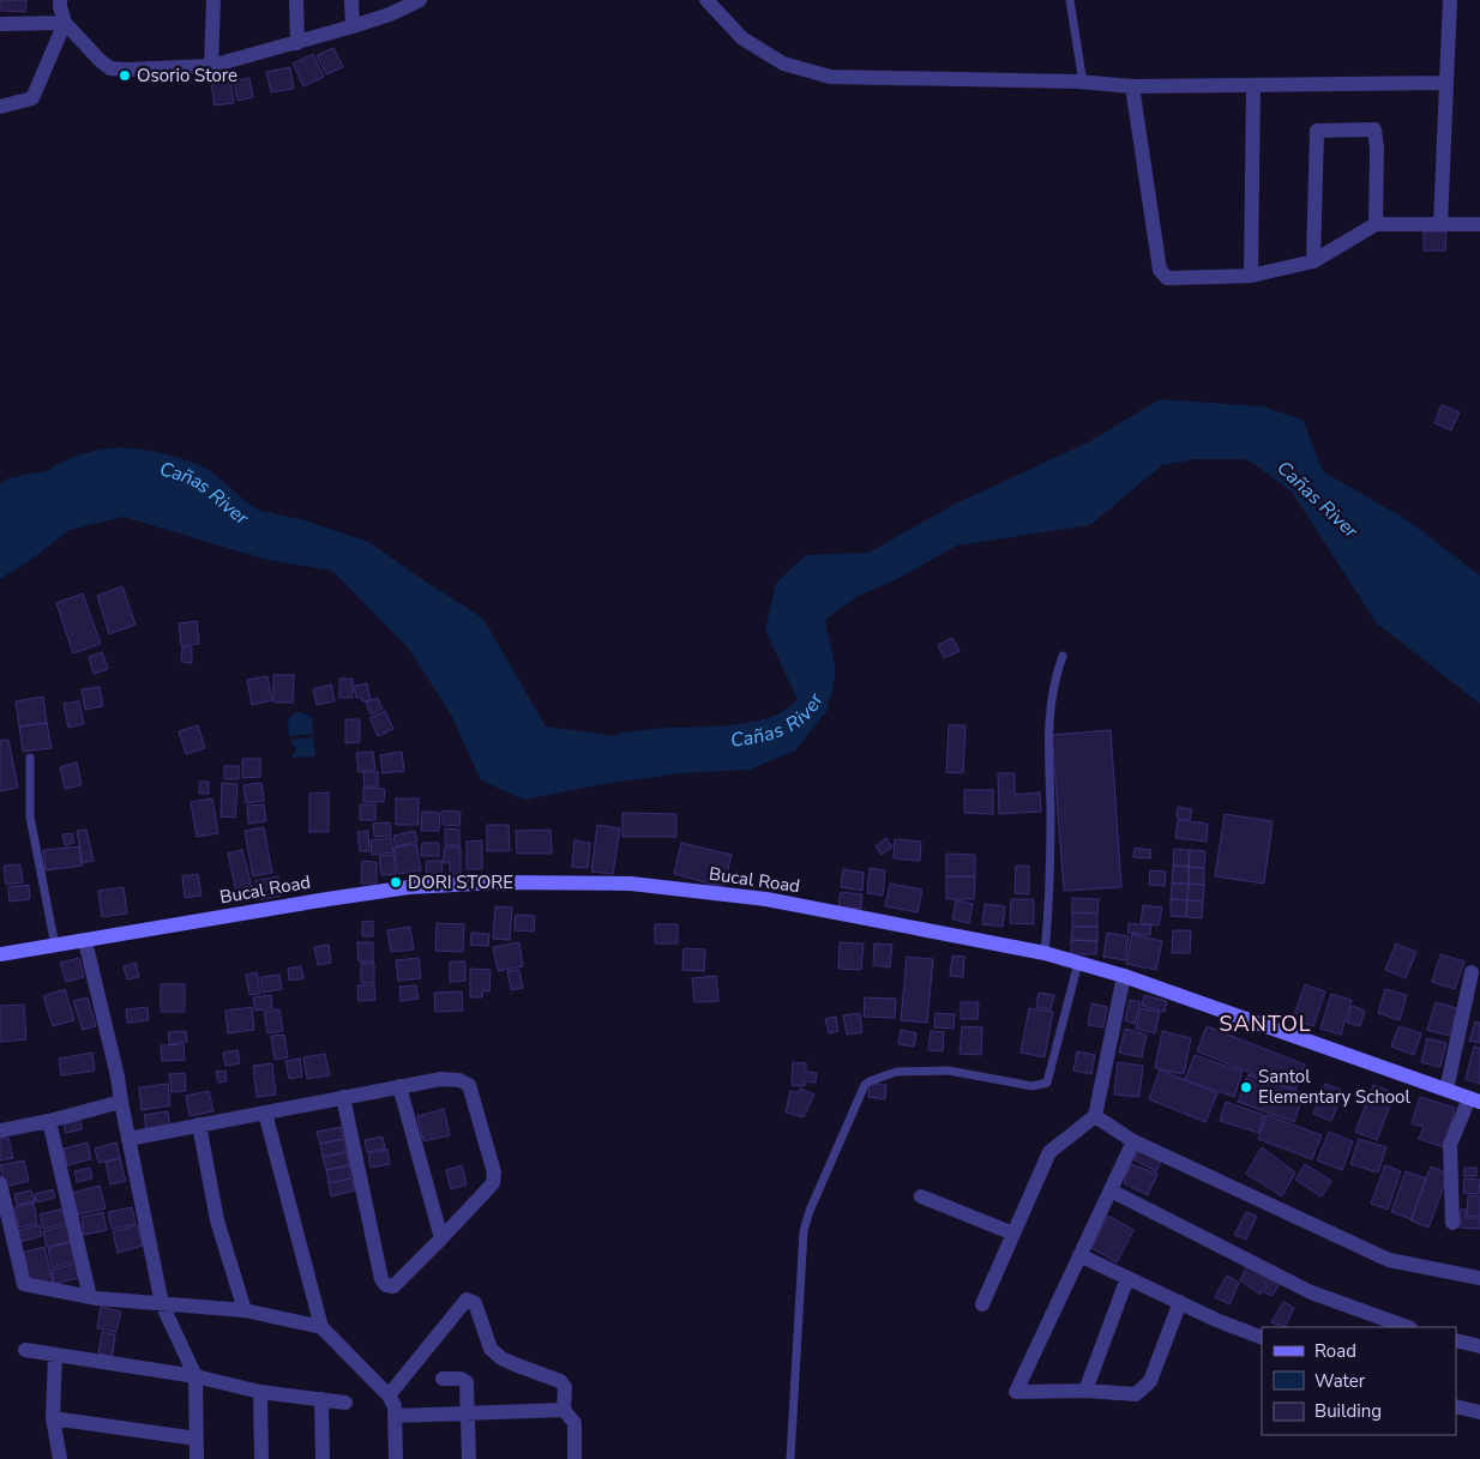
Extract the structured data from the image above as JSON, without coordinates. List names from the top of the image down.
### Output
{
  "streets": {
    "street": ["Bucal Road"]
  },
  "districts": ["SANTOL"],
  "water": ["Cañas River"],
  "places": ["Osorio Store", "DORI STORE", "Santol Elementary School"],
  "legend": ["Road", "Water", "Building"]
}
